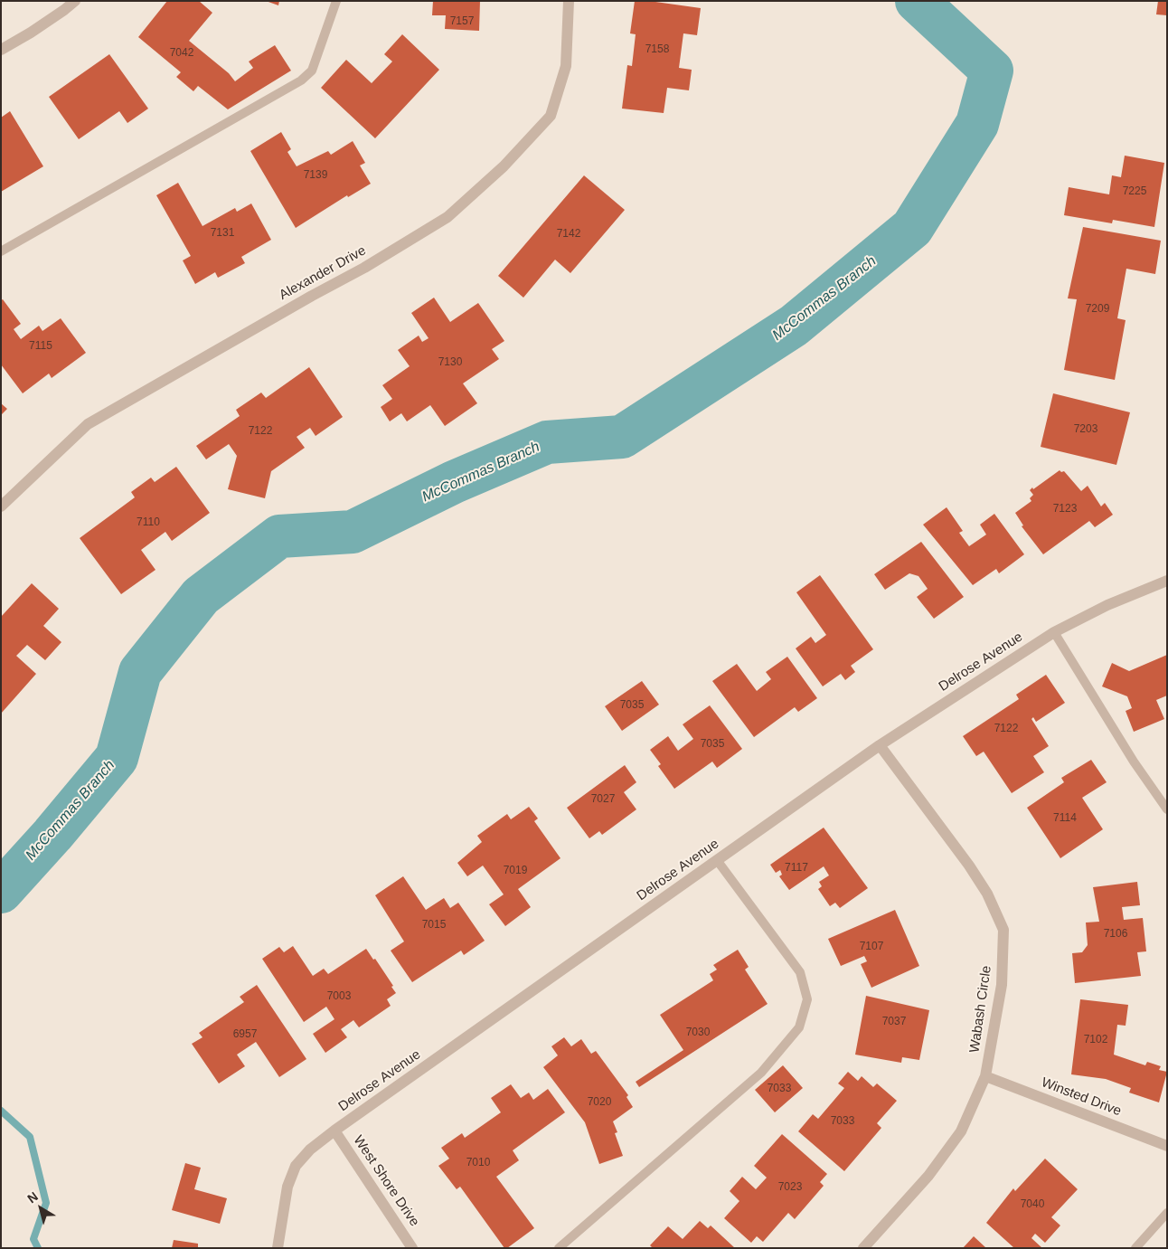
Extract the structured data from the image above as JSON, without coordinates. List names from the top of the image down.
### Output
{
  "streets": {
    "street": [
      "Alexander Drive",
      "Delrose Avenue",
      "Wabash Circle",
      "Winsted Drive",
      "West Shore Drive"
    ]
  },
  "crossings": [
    ["Delrose Avenue", "Wabash Circle"],
    ["Delrose Avenue", "West Shore Drive"],
    ["Wabash Circle", "Winsted Drive"]
  ],
  "water": ["McCommas Branch"],
  "house_numbers": [
    "7157",
    "7158",
    "7042",
    "7139",
    "7225",
    "7131",
    "7142",
    "7209",
    "7115",
    "7130",
    "7203",
    "7122",
    "7123",
    "7110",
    "7035",
    "7122",
    "7035",
    "7027",
    "7114",
    "7117",
    "7019",
    "7015",
    "7106",
    "7107",
    "7003",
    "7037",
    "7030",
    "6957",
    "7102",
    "7033",
    "7020",
    "7033",
    "7010",
    "7023",
    "7040"
  ],
  "north": "top left"
}
